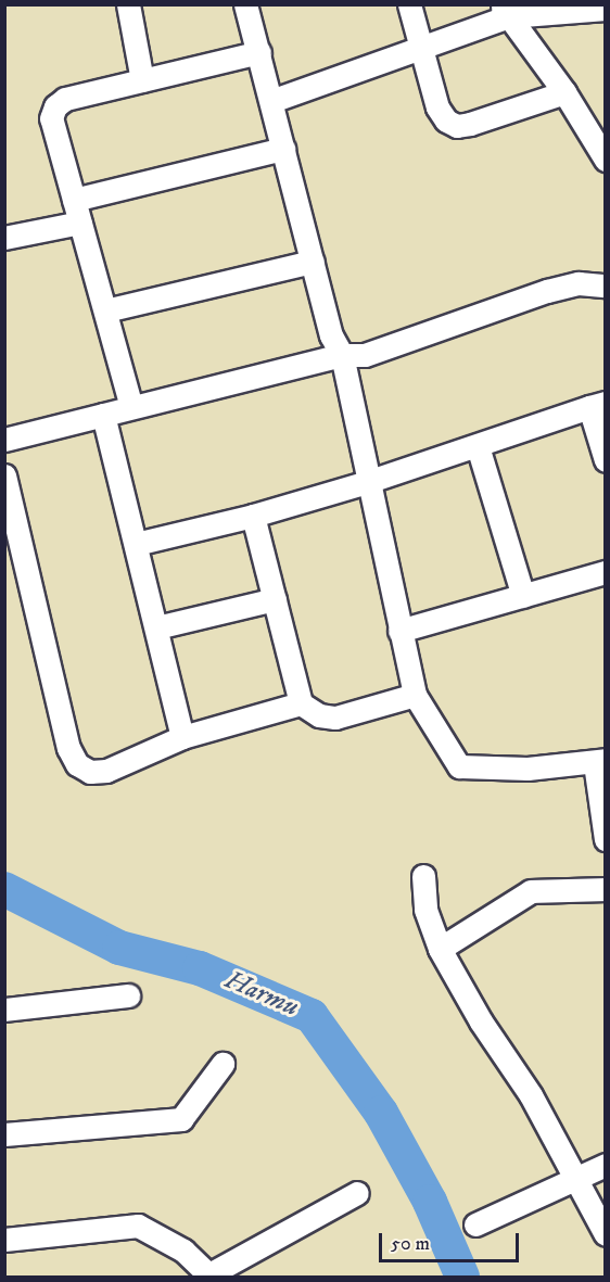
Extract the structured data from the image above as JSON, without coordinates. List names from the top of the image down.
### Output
{
  "water": ["Harmu"],
  "scale_bar": "50 m"
}
